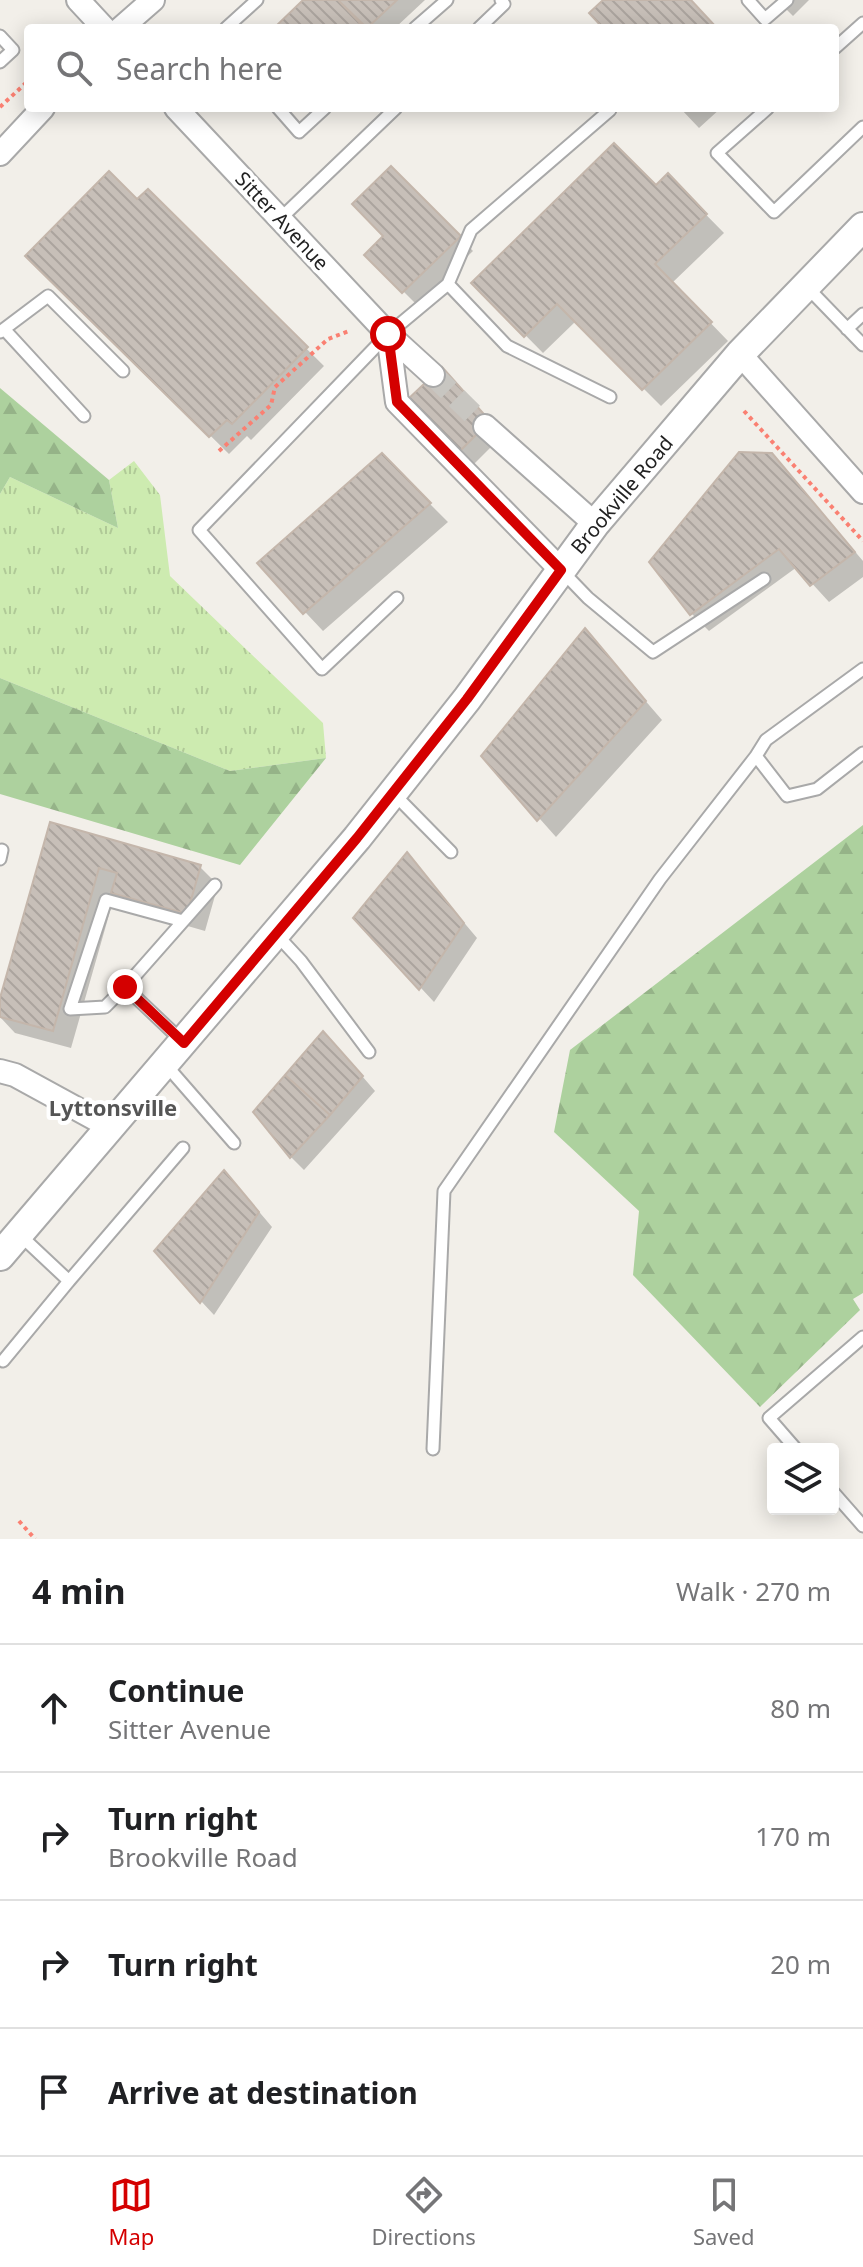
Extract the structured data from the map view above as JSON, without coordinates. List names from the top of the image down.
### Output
{
  "streets": {
    "street": ["Sitter Avenue", "Brookville Road"]
  },
  "districts": ["Lyttonsville"],
  "page": {
    "search": "Search here",
    "heading": ["4 min", "Walk · 270 m"],
    "list": [
      ["Continue", "Sitter Avenue", "80 m"],
      ["Turn right", "Brookville Road", "170 m"],
      ["Turn right", "20 m"],
      "Arrive at destination"
    ],
    "nav": ["Map", "Directions", "Saved"]
  }
}
